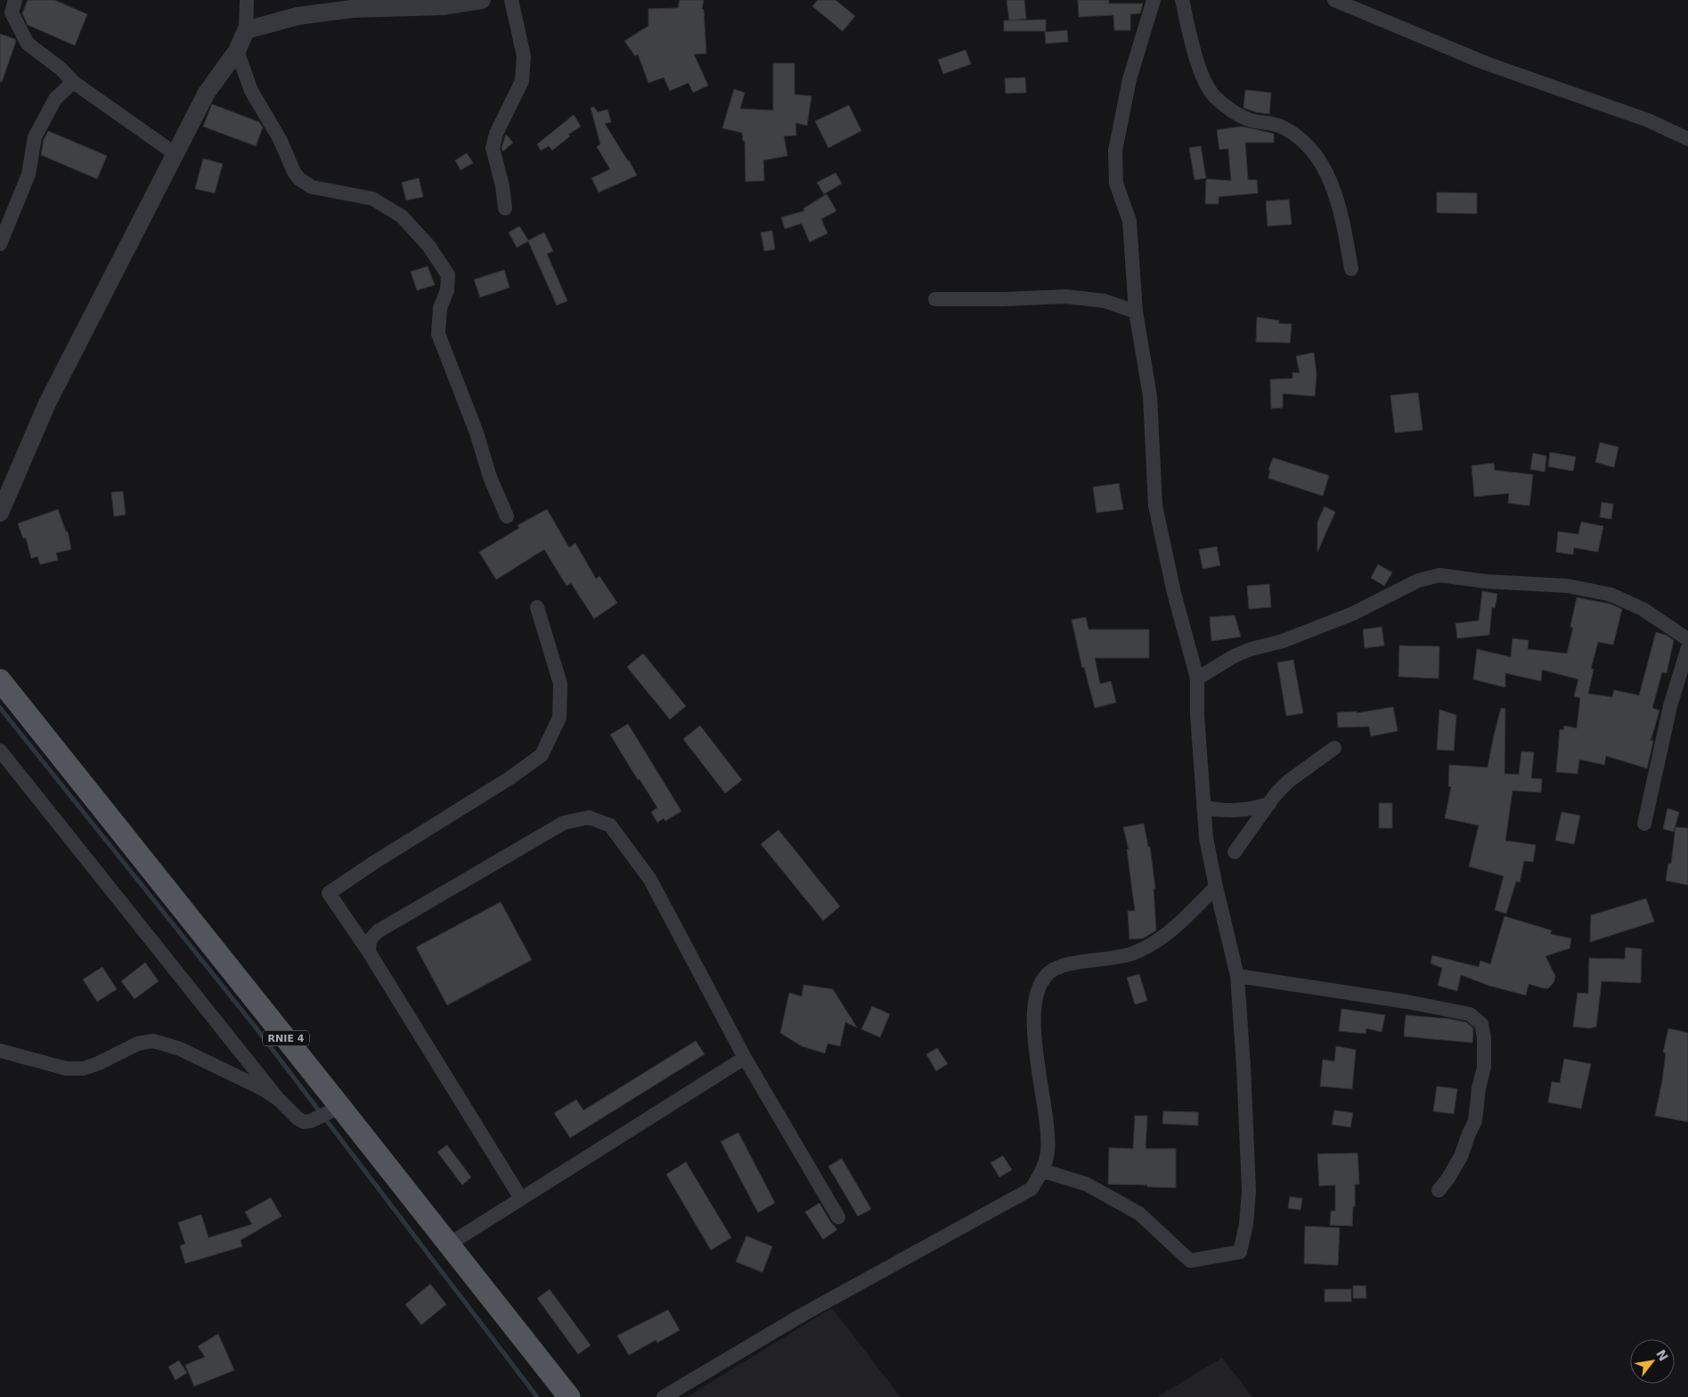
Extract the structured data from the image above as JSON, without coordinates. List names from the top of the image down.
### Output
{
  "streets": {
    "main road": ["RNIE 4"]
  },
  "north": "top right"
}
